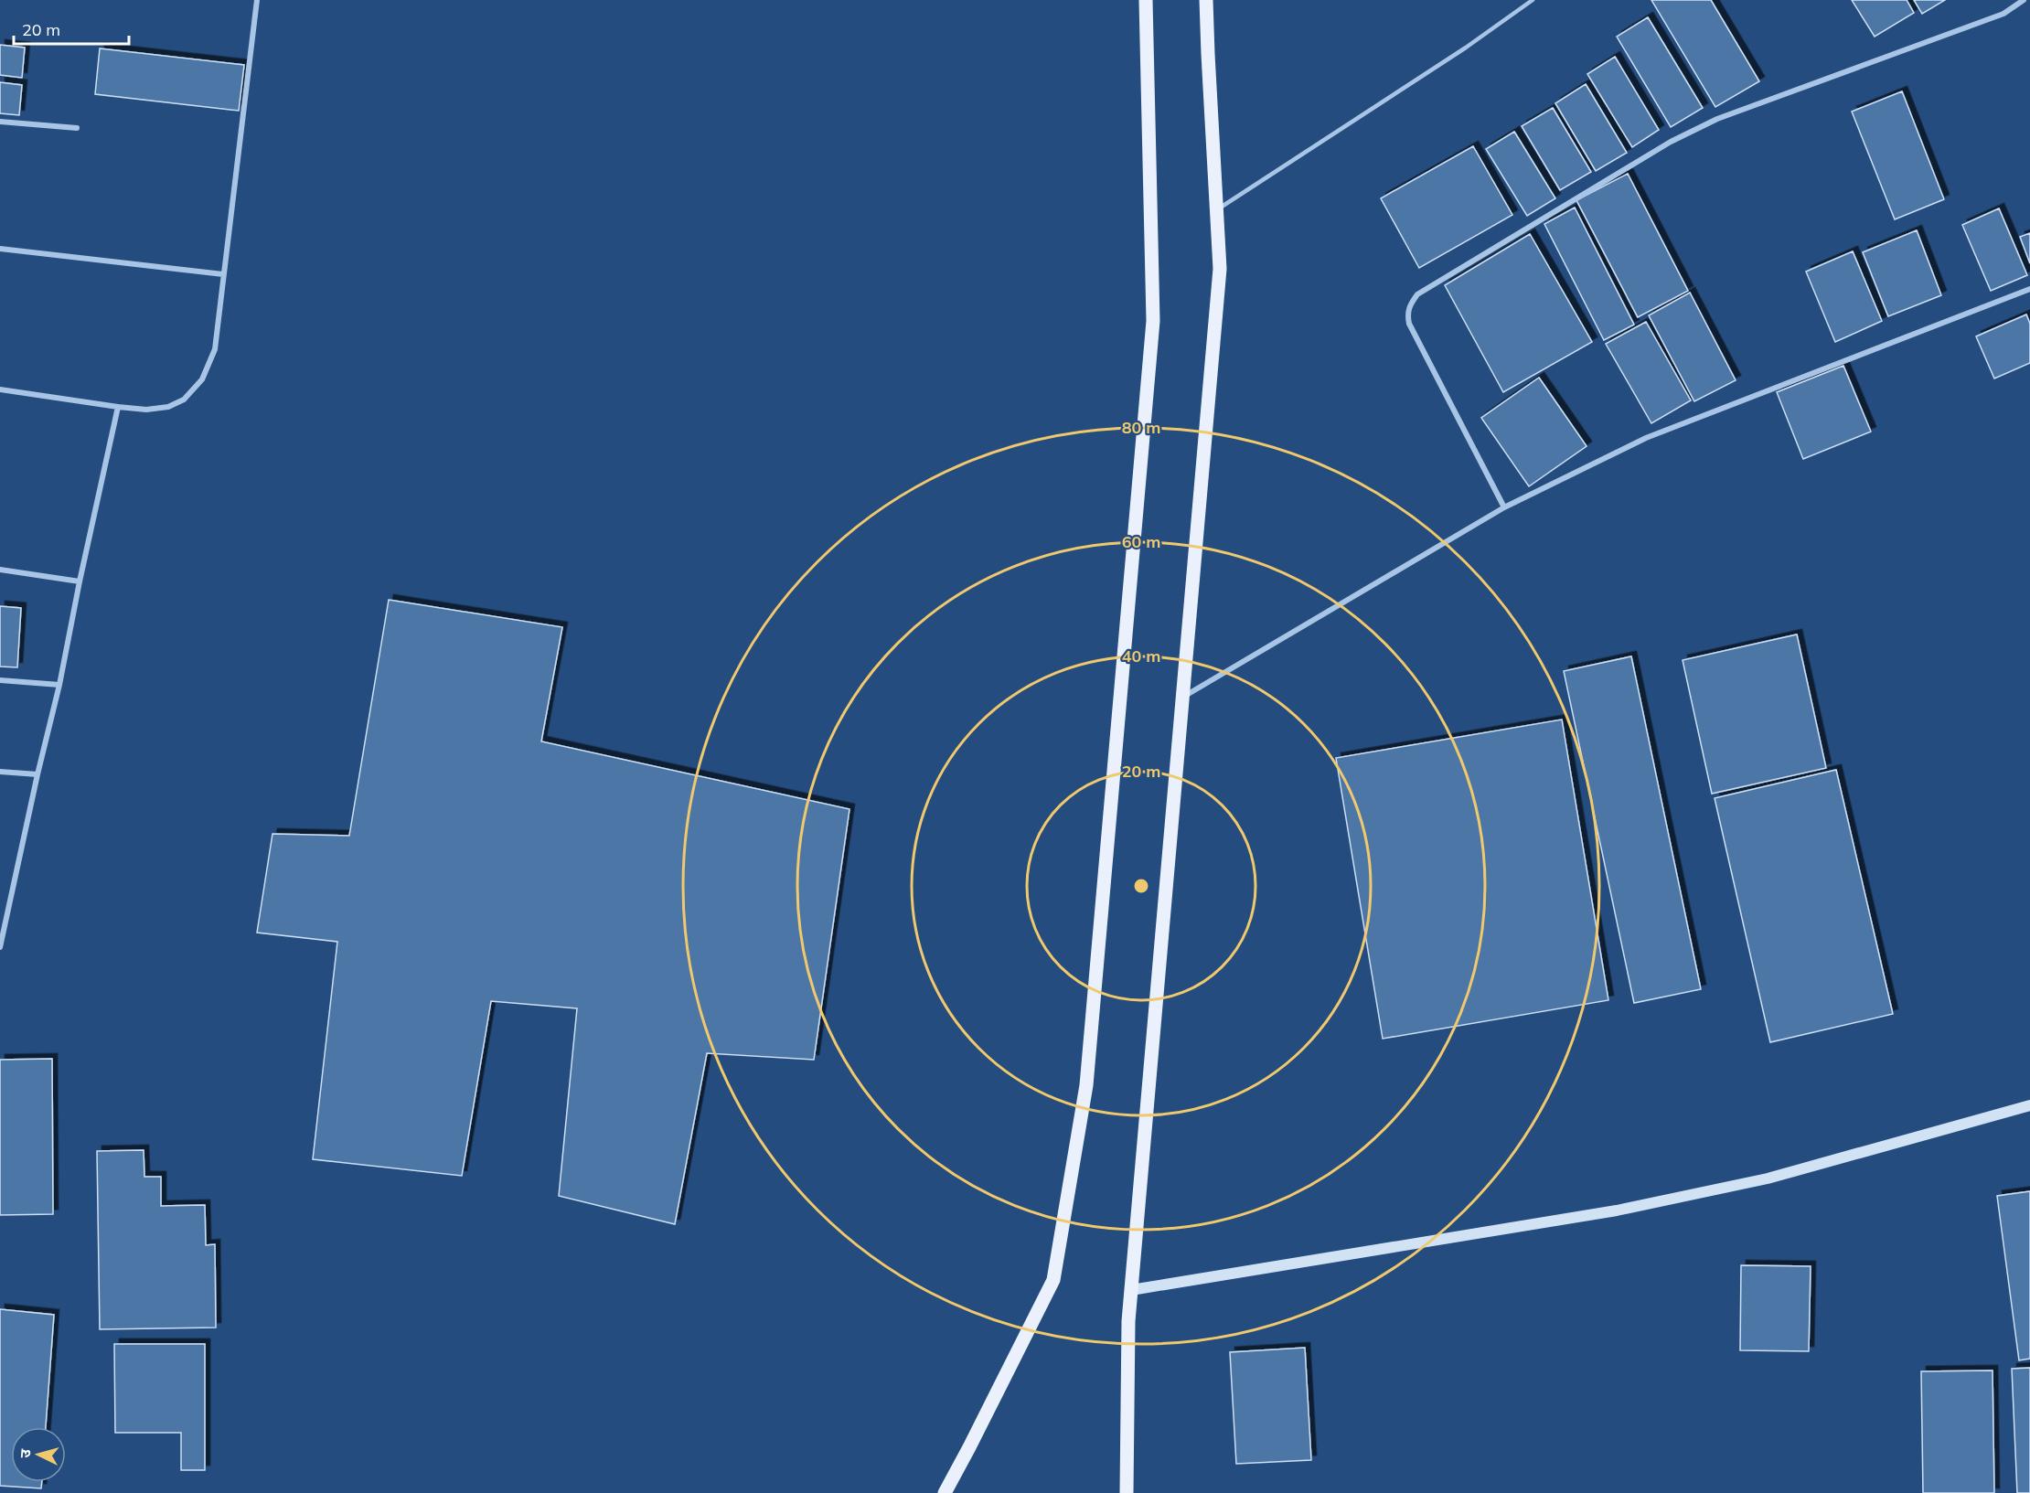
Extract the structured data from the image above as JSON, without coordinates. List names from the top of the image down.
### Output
{
  "scale_bar": "20 m",
  "north": "left",
  "rings": [
    "80 m",
    "60 m",
    "40 m",
    "20 m"
  ]
}
